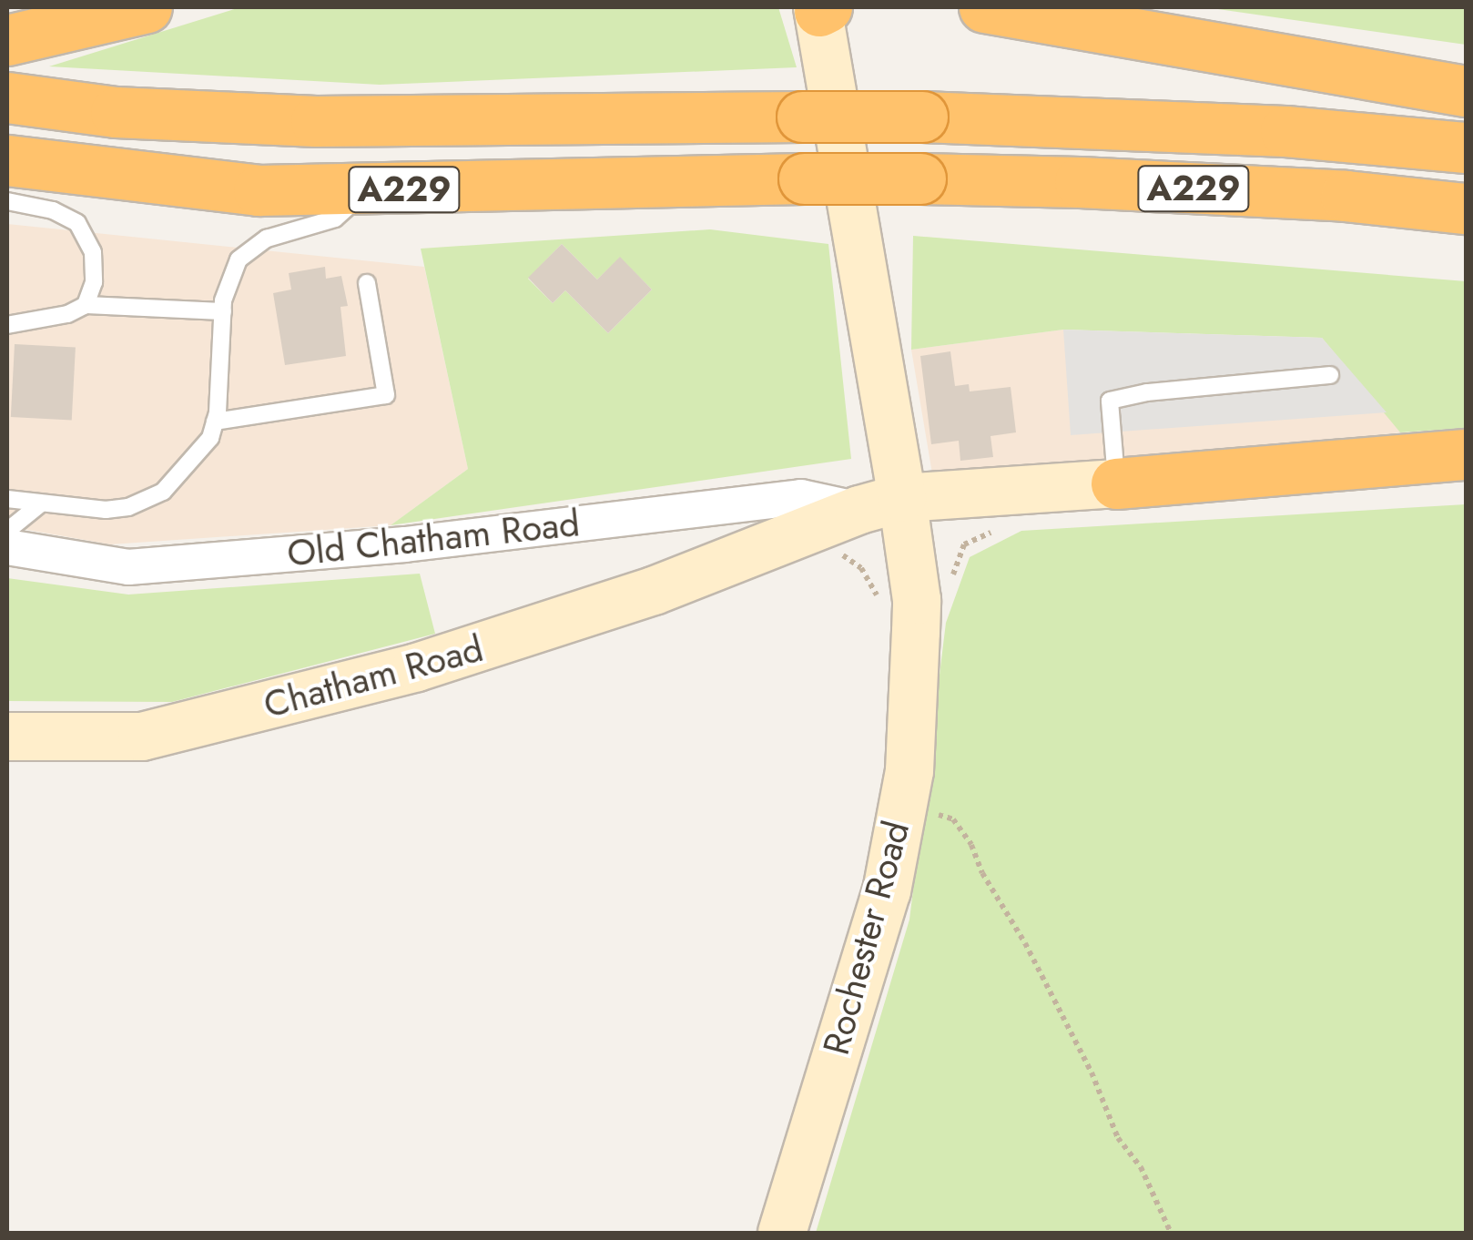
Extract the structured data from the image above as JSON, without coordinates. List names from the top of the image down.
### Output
{
  "streets": {
    "highway": ["A229"],
    "street": ["Old Chatham Road", "Chatham Road", "Rochester Road"]
  },
  "crossings": [
    ["Old Chatham Road", "Chatham Road"],
    ["Old Chatham Road", "Rochester Road"],
    ["Chatham Road", "Rochester Road"]
  ]
}
